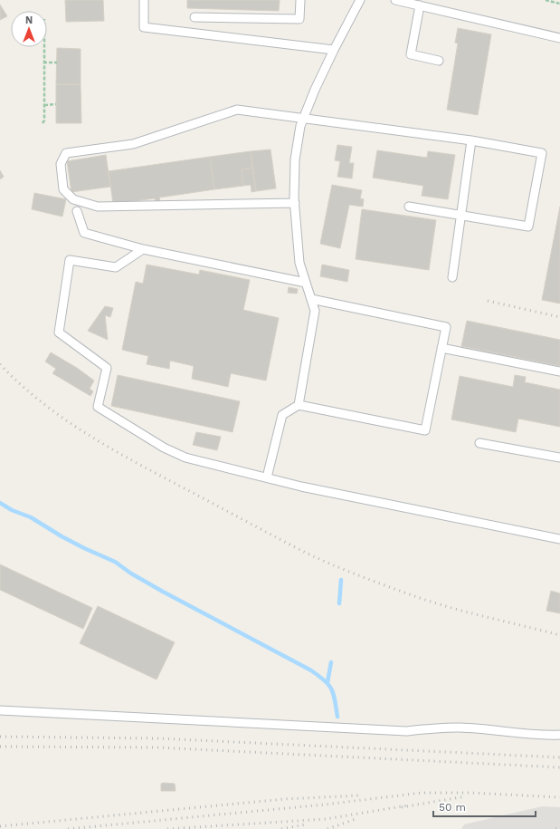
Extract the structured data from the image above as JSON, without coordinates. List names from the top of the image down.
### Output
{
  "scale_bar": "50 m",
  "north": "top"
}
